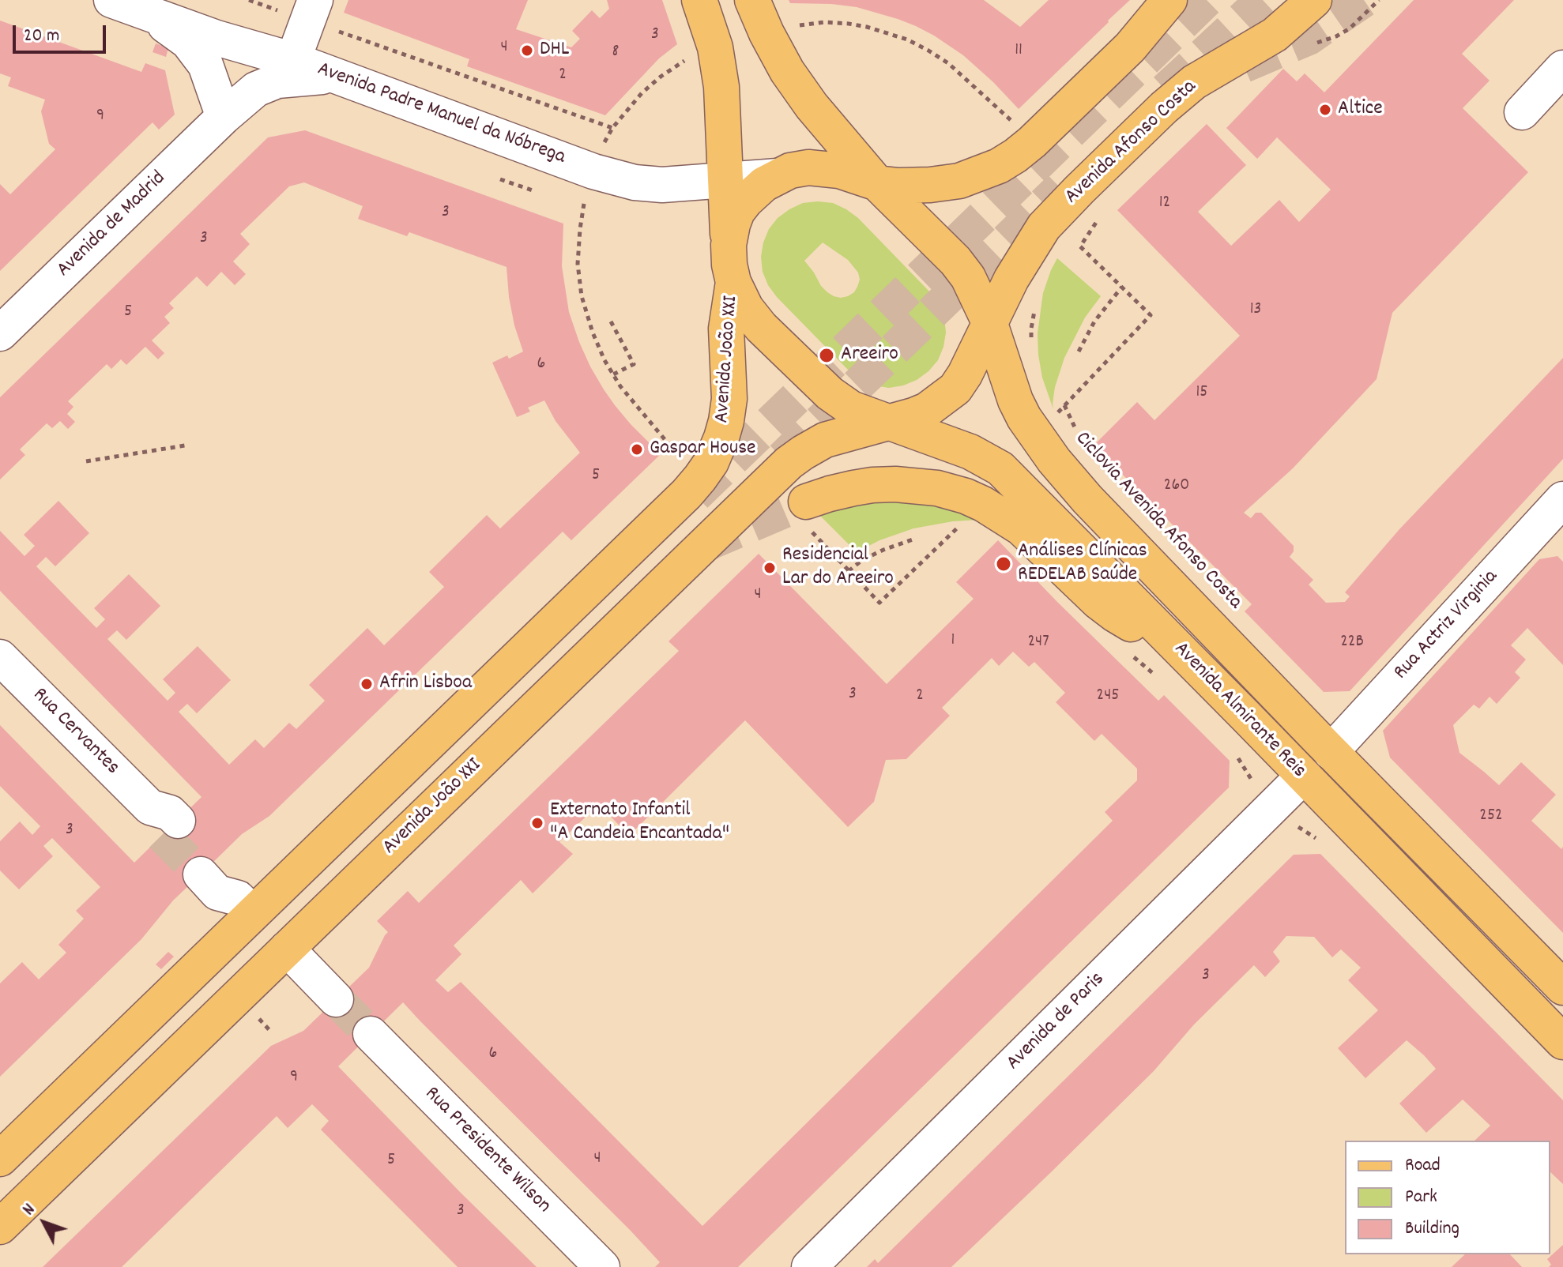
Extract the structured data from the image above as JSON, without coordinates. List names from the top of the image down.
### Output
{
  "streets": {
    "main road": ["Avenida Afonso Costa", "Avenida João XXI", "Avenida Almirante Reis"],
    "street": [
      "Avenida Padre Manuel da Nóbrega",
      "Avenida de Madrid",
      "Rua Actriz Virginia",
      "Rua Cervantes",
      "Avenida de Paris",
      "Rua Presidente Wilson"
    ]
  },
  "crossings": [
    ["Avenida Padre Manuel da Nóbrega", "Avenida de Madrid"],
    ["Avenida Afonso Costa", "Avenida João XXI"],
    ["Avenida Afonso Costa", "Avenida Almirante Reis"],
    ["Avenida João XXI", "Avenida Almirante Reis"],
    ["Rua Actriz Virginia", "Avenida Almirante Reis"],
    ["Avenida Almirante Reis", "Avenida de Paris"]
  ],
  "places": [
    "DHL",
    "Altice",
    "Areeiro",
    "Gaspar House",
    "Análises Clínicas REDELAB Saúde",
    "Residencial Lar do Areeiro",
    "Afrin Lisboa",
    "Externato Infantil \"A Candeia Encantada\""
  ],
  "house_numbers": [
    "3",
    "4",
    "11",
    "8",
    "2",
    "9",
    "12",
    "3",
    "3",
    "13",
    "5",
    "6",
    "15",
    "5",
    "260",
    "4",
    "1",
    "247",
    "22B",
    "3",
    "2",
    "245",
    "252",
    "3",
    "3",
    "6",
    "9",
    "4",
    "5",
    "3"
  ],
  "legend": ["Road", "Park", "Building"],
  "scale_bar": "20 m",
  "north": "top left"
}
